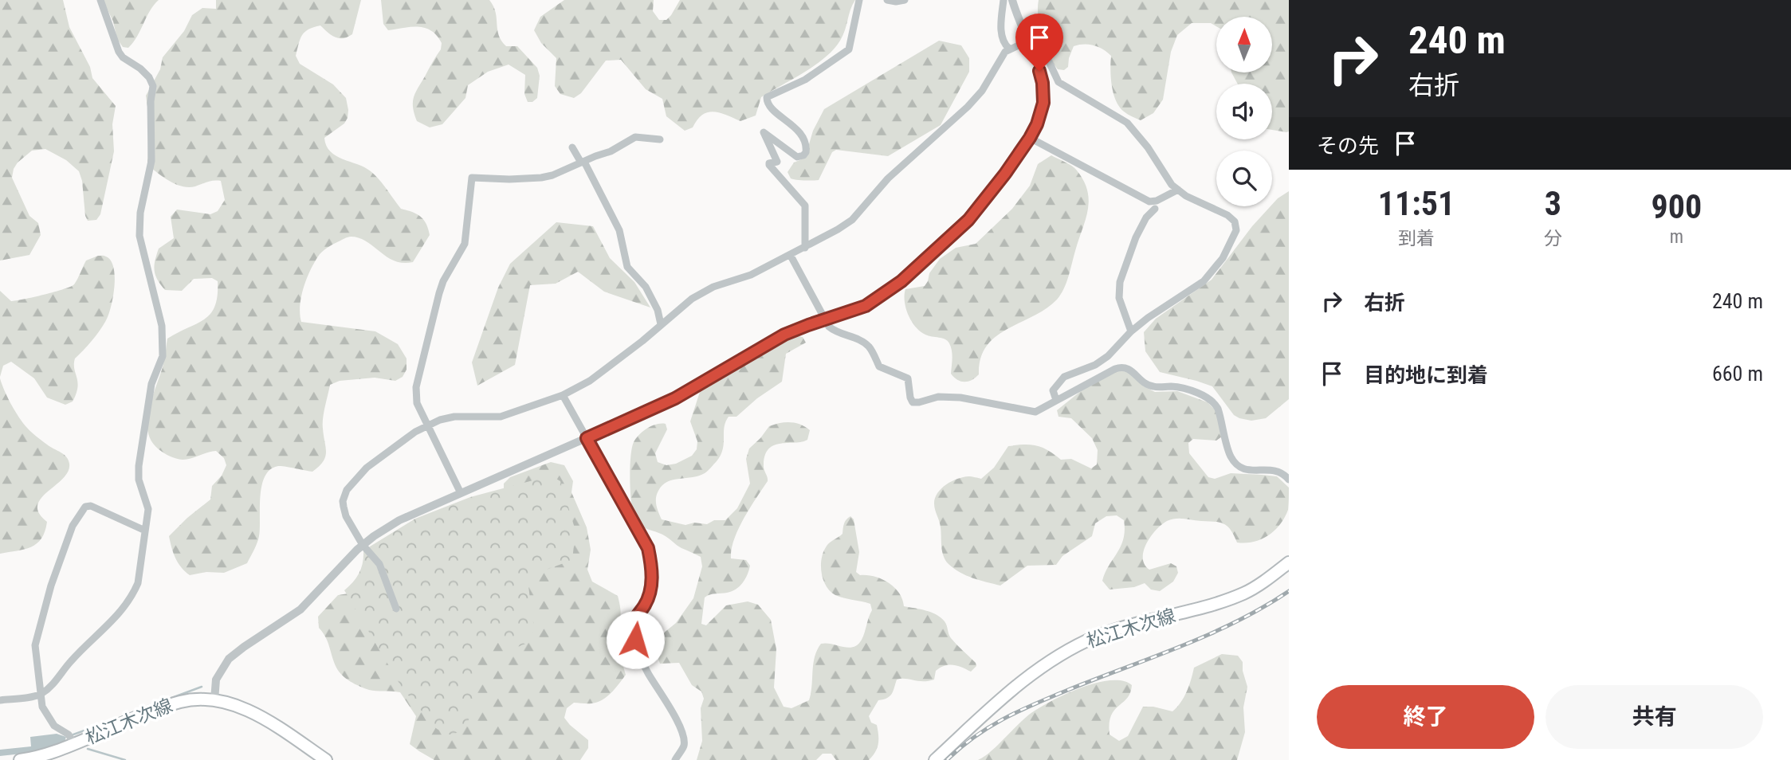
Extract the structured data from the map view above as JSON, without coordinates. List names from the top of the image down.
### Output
{
  "streets": {
    "main road": ["松江木次線"]
  },
  "north": "top",
  "page": {
    "turn": ["240 m", "右折"],
    "then": "その先",
    "eta": [
      "11:51",
      "到着",
      "3",
      "分",
      "900",
      "m"
    ],
    "list": [
      {
        "name": "右折",
        "value": "240 m"
      },
      {
        "name": "目的地に到着",
        "value": "660 m"
      }
    ],
    "buttons": ["終了", "共有"]
  }
}
